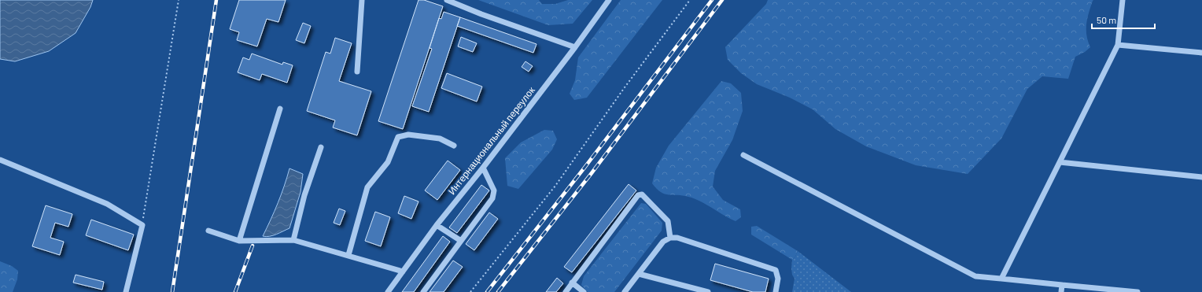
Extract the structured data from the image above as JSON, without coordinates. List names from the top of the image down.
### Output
{
  "streets": {
    "street": ["Интернациональный переулок"]
  },
  "scale_bar": "50 m"
}
